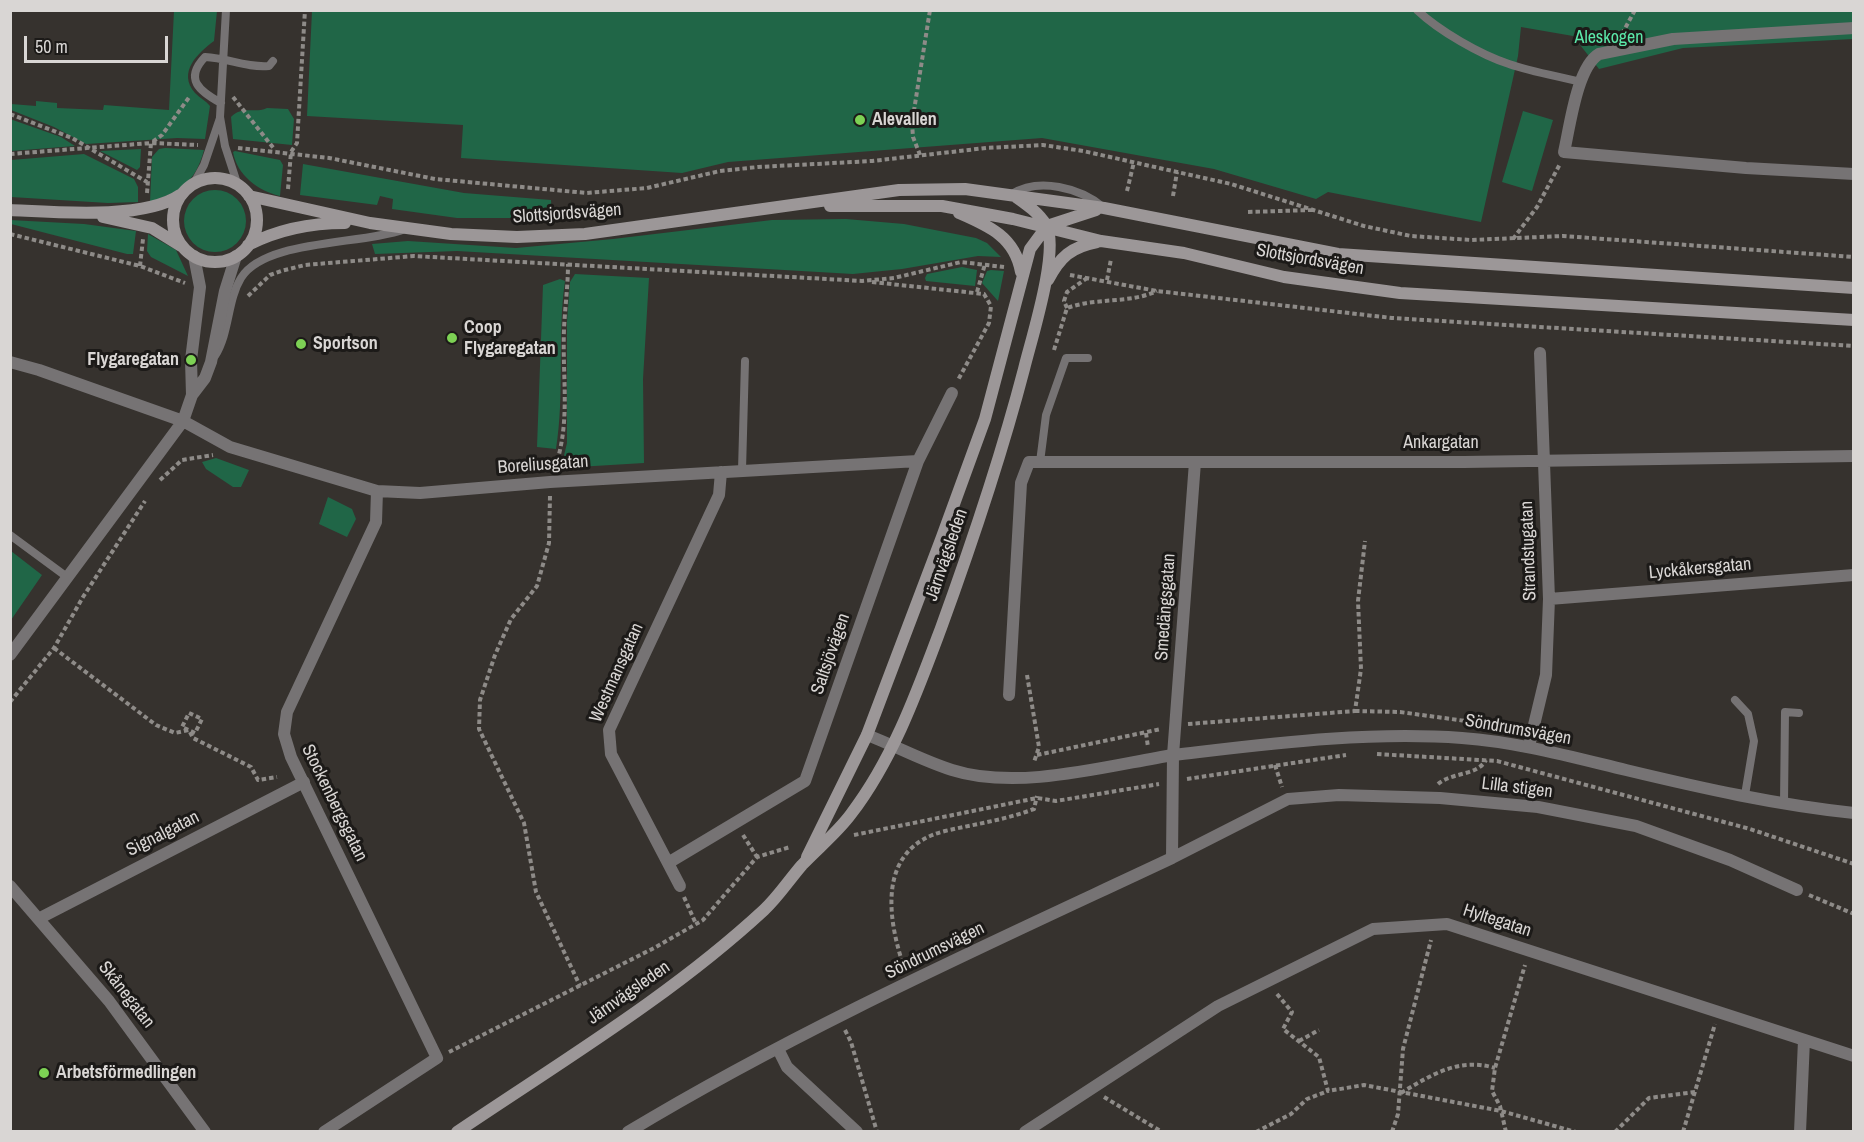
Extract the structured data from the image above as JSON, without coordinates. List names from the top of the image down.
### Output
{
  "streets": {
    "main road": ["Slottsjordsvägen", "Järnvägsleden"],
    "street": [
      "Ankargatan",
      "Boreliusgatan",
      "Strandstugatan",
      "Lyckåkersgatan",
      "Smedängsgatan",
      "Saltsjövägen",
      "Westmansgatan",
      "Söndrumsvägen",
      "Lilla stigen",
      "Stockenbergsgatan",
      "Signalgatan",
      "Hyltegatan",
      "Skånegatan"
    ]
  },
  "crossings": [
    ["Slottsjordsvägen", "Järnvägsleden"],
    ["Ankargatan", "Strandstugatan"],
    ["Ankargatan", "Smedängsgatan"],
    ["Boreliusgatan", "Saltsjövägen"],
    ["Boreliusgatan", "Westmansgatan"],
    ["Boreliusgatan", "Stockenbergsgatan"],
    ["Strandstugatan", "Lyckåkersgatan"],
    ["Strandstugatan", "Söndrumsvägen"],
    ["Järnvägsleden", "Söndrumsvägen"],
    ["Smedängsgatan", "Söndrumsvägen"],
    ["Saltsjövägen", "Westmansgatan"],
    ["Söndrumsvägen", "Lilla stigen"],
    ["Stockenbergsgatan", "Signalgatan"],
    ["Signalgatan", "Skånegatan"]
  ],
  "parks": ["Aleskogen"],
  "places": [
    "Alevallen",
    "Coop Flygaregatan",
    "Sportson",
    "Flygaregatan",
    "Arbetsförmedlingen"
  ],
  "scale_bar": "50 m"
}
